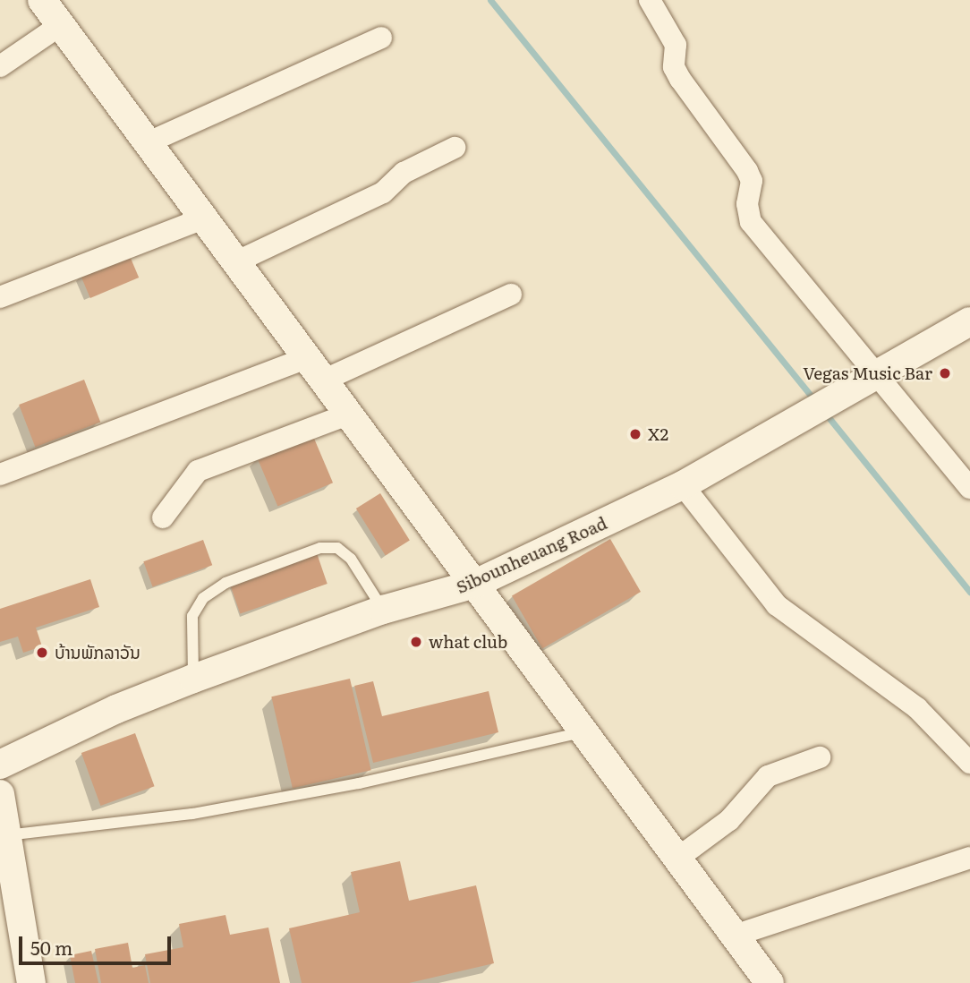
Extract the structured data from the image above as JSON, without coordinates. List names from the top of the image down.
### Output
{
  "streets": {
    "street": ["Sibounheuang Road"]
  },
  "places": [
    "Vegas Music Bar",
    "X2",
    "what club",
    "ບ້ານພັກລາວັນ"
  ],
  "scale_bar": "50 m"
}
